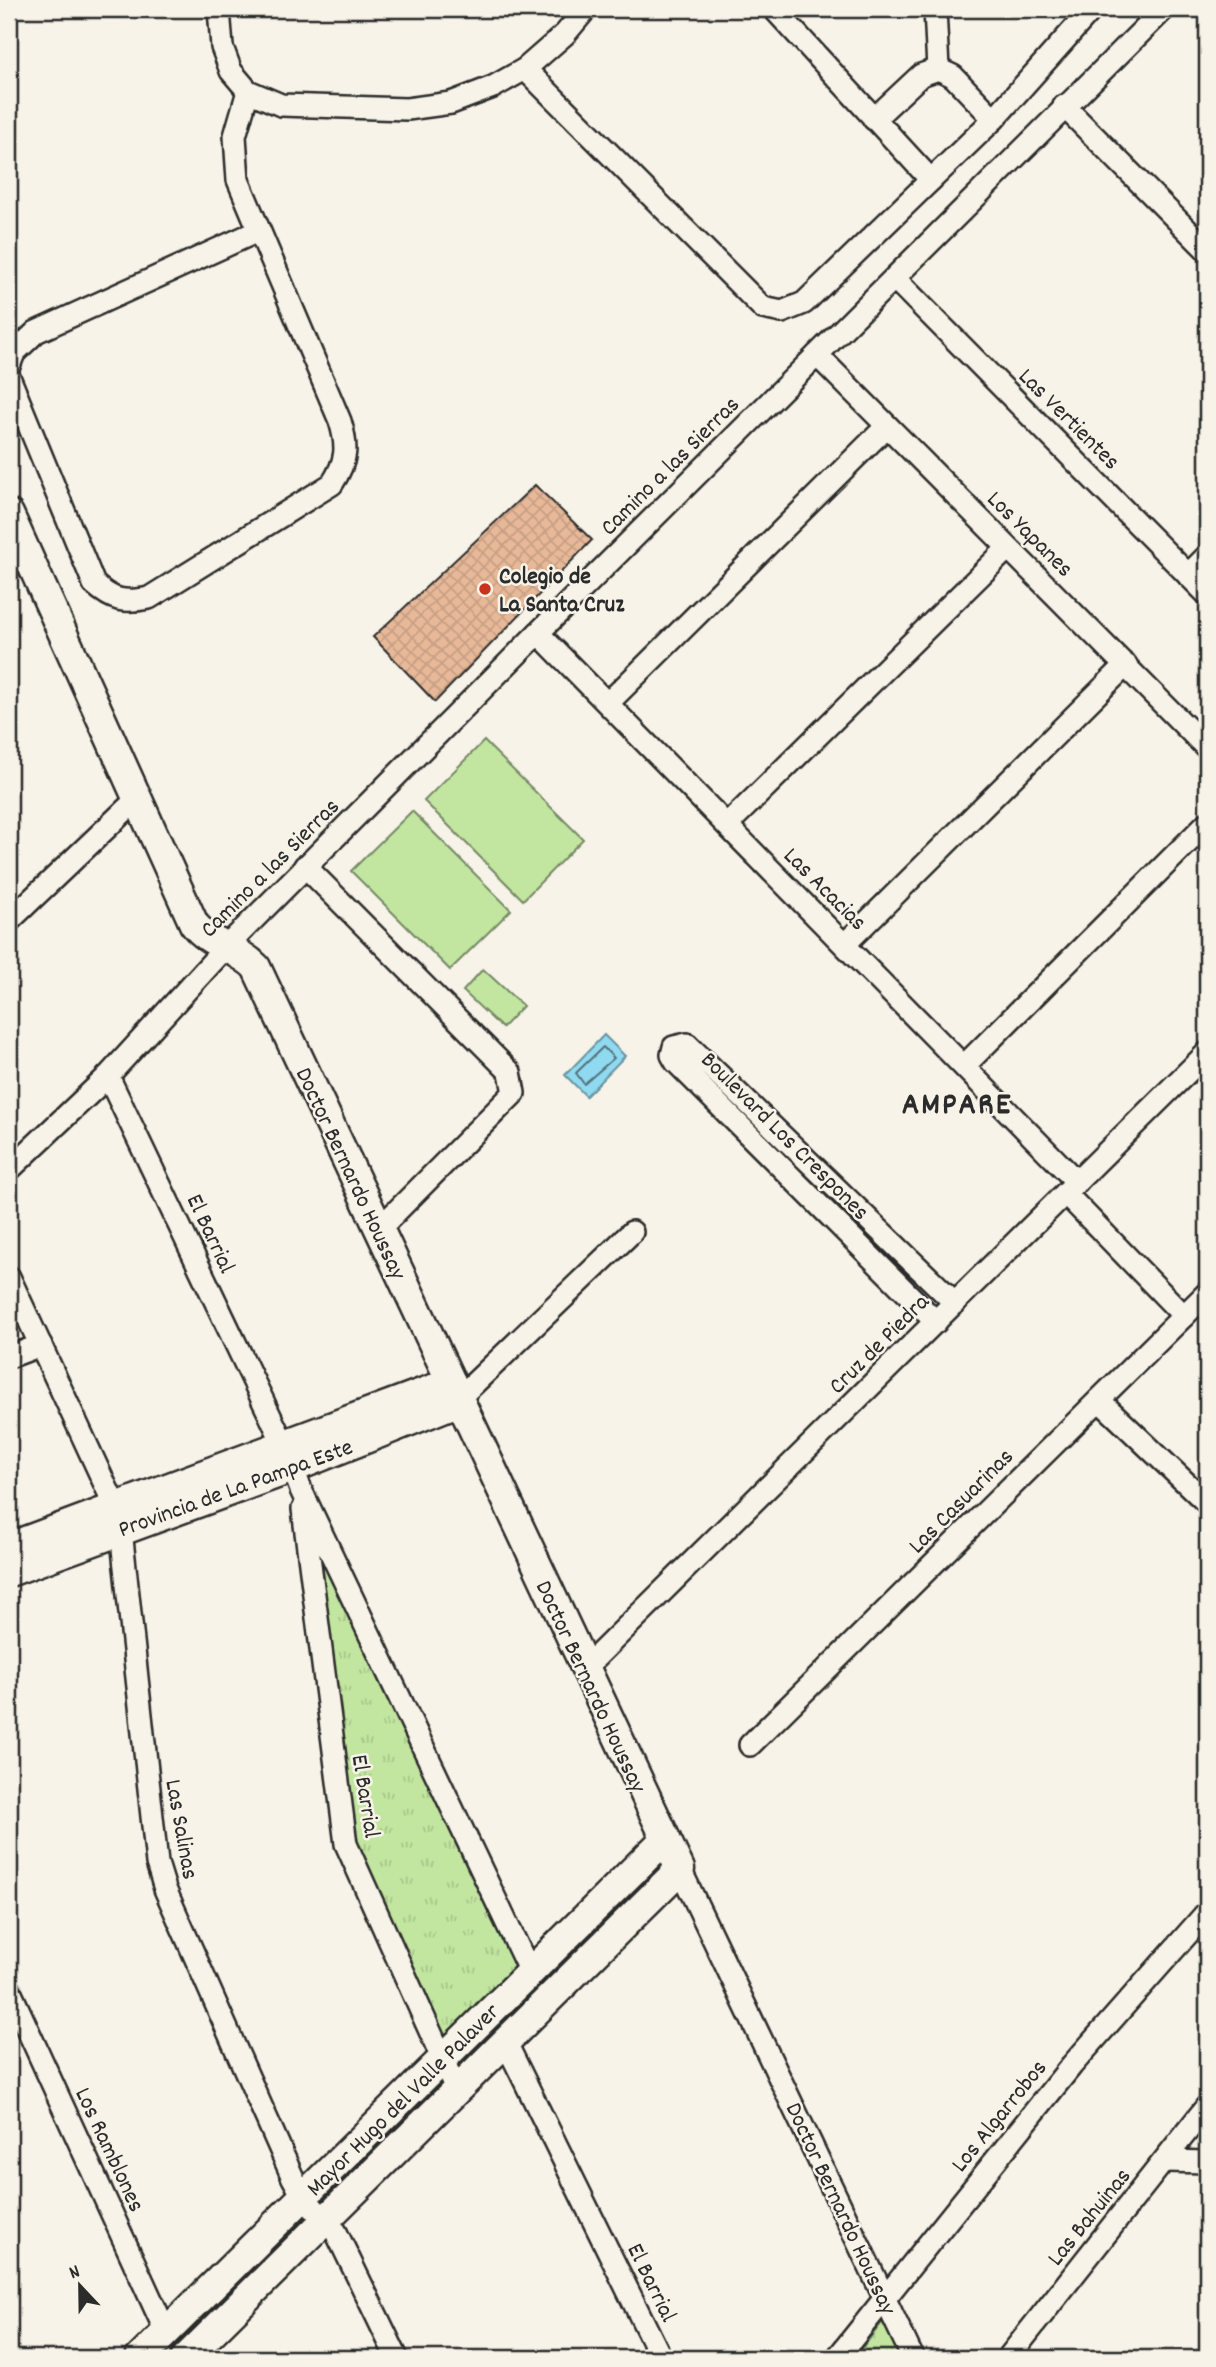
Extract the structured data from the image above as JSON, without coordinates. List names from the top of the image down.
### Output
{
  "streets": {
    "street": [
      "Las Vertientes",
      "Camino a las Sierras",
      "Los Yapanes",
      "Las Acacias",
      "Boulevard Los Crespones",
      "Doctor Bernardo Houssay",
      "El Barrial",
      "Cruz de Piedra",
      "Provincia de La Pampa Este",
      "Las Casuarinas",
      "Las Salinas",
      "Mayor Hugo del Valle Palaver",
      "Los Algarrobos",
      "Los Ramblones",
      "Las Bahuinas"
    ]
  },
  "crossings": [
    ["Las Vertientes", "Camino a las Sierras"],
    ["Camino a las Sierras", "Los Yapanes"],
    ["Camino a las Sierras", "Las Acacias"],
    ["Camino a las Sierras", "Doctor Bernardo Houssay"],
    ["Camino a las Sierras", "El Barrial"],
    ["Las Acacias", "Cruz de Piedra"],
    ["Las Acacias", "Las Casuarinas"],
    ["Boulevard Los Crespones", "Cruz de Piedra"],
    ["Doctor Bernardo Houssay", "Cruz de Piedra"],
    ["Doctor Bernardo Houssay", "Provincia de La Pampa Este"],
    ["Doctor Bernardo Houssay", "Mayor Hugo del Valle Palaver"],
    ["Doctor Bernardo Houssay", "Los Algarrobos"],
    ["El Barrial", "Provincia de La Pampa Este"],
    ["El Barrial", "Mayor Hugo del Valle Palaver"],
    ["Provincia de La Pampa Este", "Las Salinas"],
    ["Las Salinas", "Mayor Hugo del Valle Palaver"],
    ["Mayor Hugo del Valle Palaver", "Los Ramblones"]
  ],
  "districts": ["AMPARE"],
  "places": ["Colegio de La Santa Cruz"],
  "north": "top"
}
